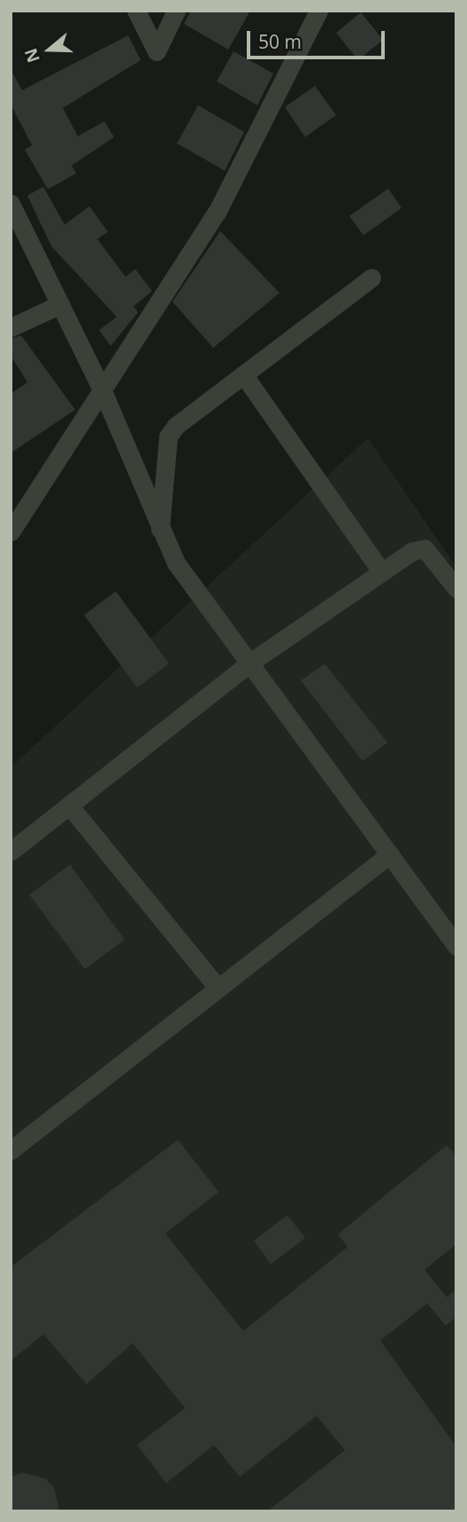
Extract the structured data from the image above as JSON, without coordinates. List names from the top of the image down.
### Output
{
  "scale_bar": "50 m",
  "north": "left"
}
